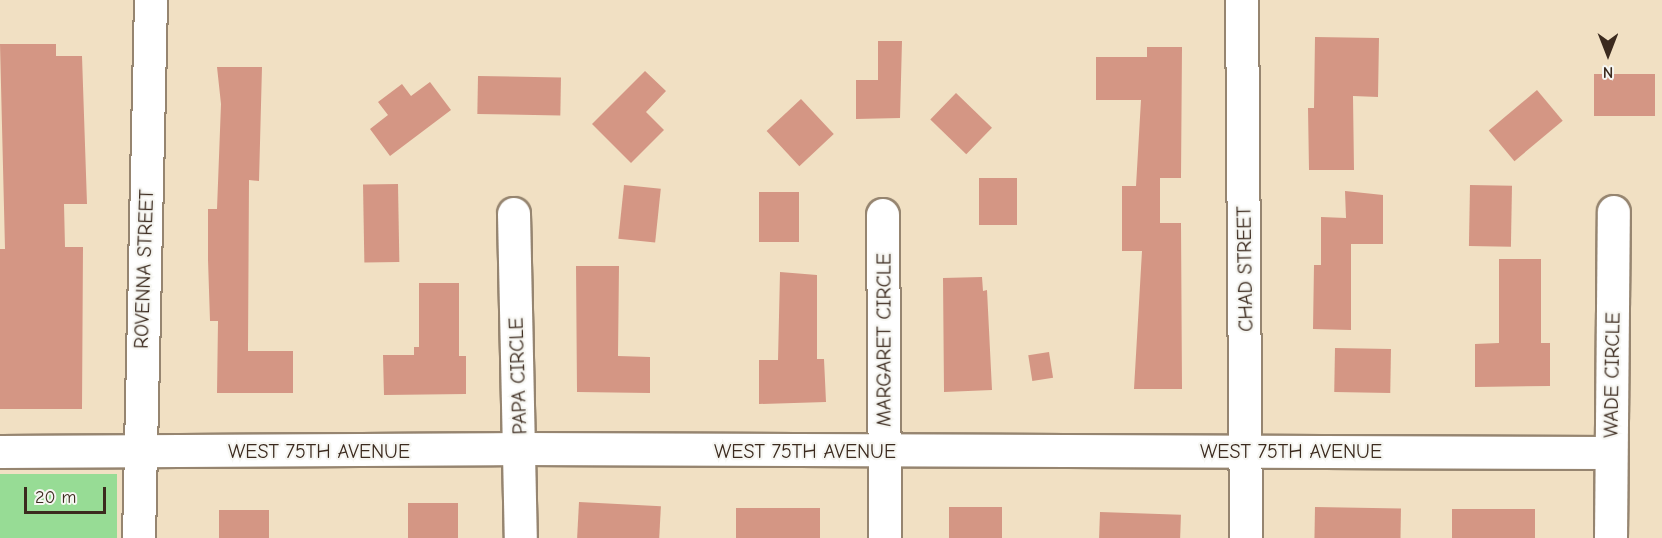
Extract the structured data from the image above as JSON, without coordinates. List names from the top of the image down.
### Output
{
  "streets": {
    "street": [
      "ROVENNA STREET",
      "CHAD STREET",
      "MARGARET CIRCLE",
      "WADE CIRCLE",
      "PAPA CIRCLE",
      "WEST 75TH AVENUE"
    ]
  },
  "crossings": [
    ["ROVENNA STREET", "WEST 75TH AVENUE"],
    ["CHAD STREET", "WEST 75TH AVENUE"],
    ["MARGARET CIRCLE", "WEST 75TH AVENUE"],
    ["WADE CIRCLE", "WEST 75TH AVENUE"],
    ["PAPA CIRCLE", "WEST 75TH AVENUE"]
  ],
  "scale_bar": "20 m",
  "north": "bottom"
}
